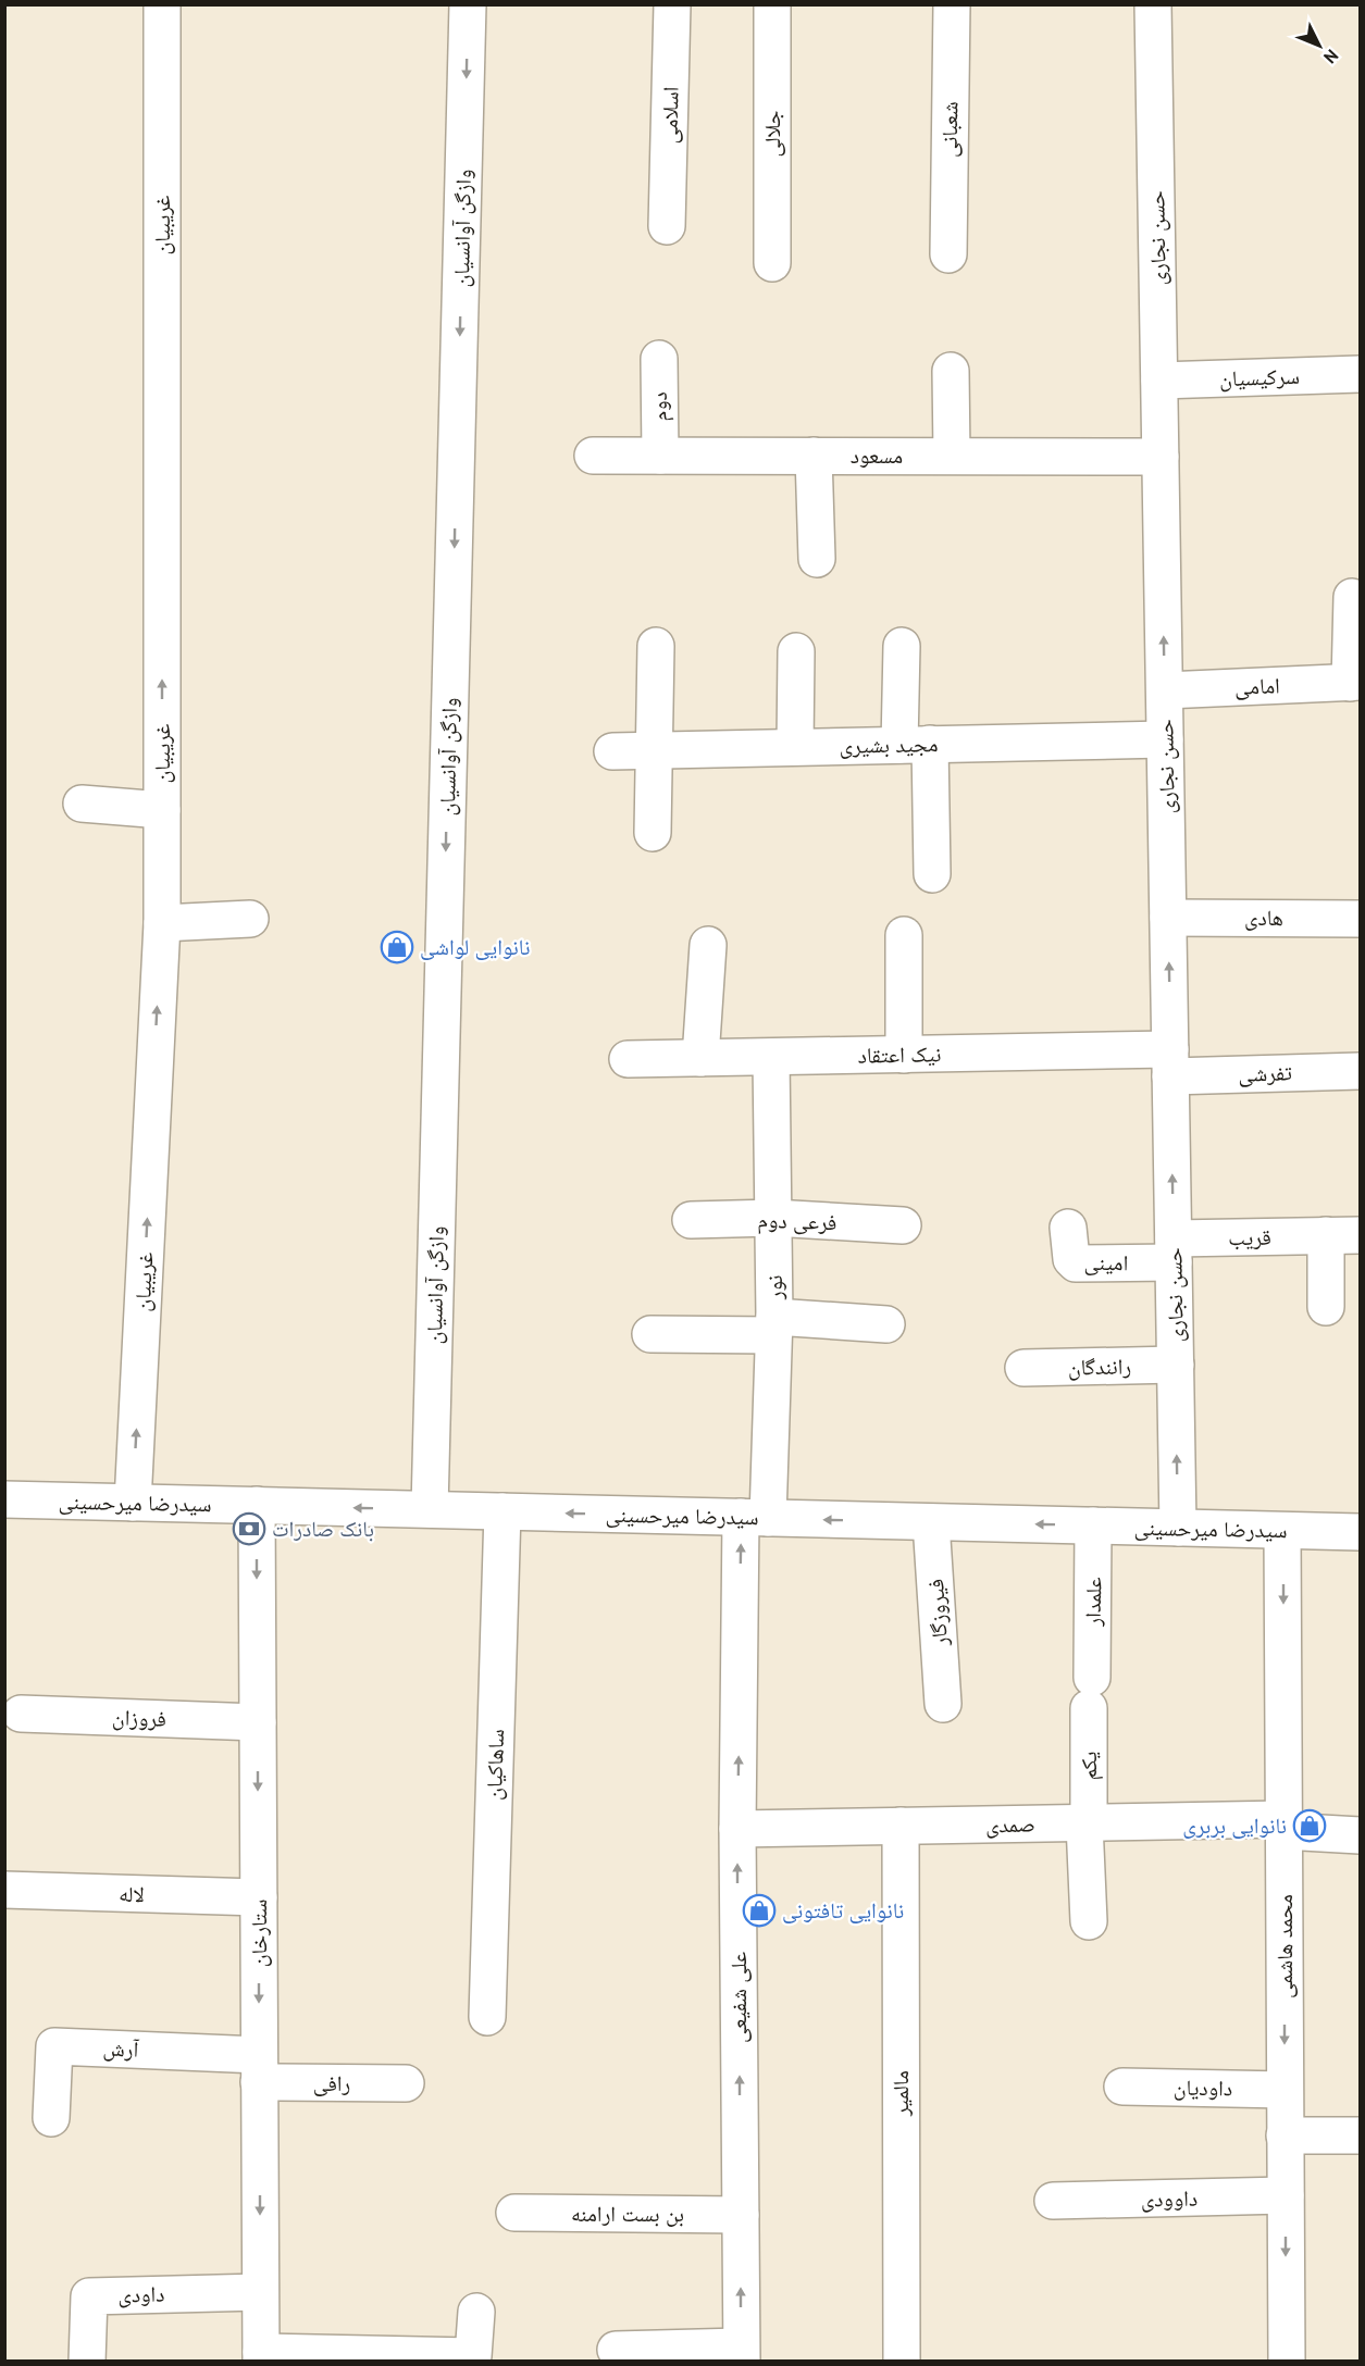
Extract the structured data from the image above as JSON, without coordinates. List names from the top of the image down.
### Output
{
  "streets": {
    "street": [
      "اسلامی",
      "شعبانی",
      "جلالی",
      "غریبیان",
      "وازگن آوانسیان",
      "حسن نجاری",
      "سرکیسیان",
      "دوم",
      "مسعود",
      "امامی",
      "مجید بشیری",
      "هادی",
      "نیک اعتقاد",
      "تفرشی",
      "فرعی دوم",
      "قریب",
      "امینی",
      "نور",
      "رانندگان",
      "سیدرضا میرحسینی",
      "علمدار",
      "فیروزگار",
      "فروزان",
      "ساهاکیان",
      "یکم",
      "صمدی",
      "لاله",
      "ستارخان",
      "محمد هاشمی",
      "علی شفیعی",
      "آرش",
      "رافی",
      "داودیان",
      "مالمیر",
      "داوودی",
      "بن بست ارامنه",
      "داودی"
    ]
  },
  "crossings": [
    ["غریبیان", "سیدرضا میرحسینی"],
    ["وازگن آوانسیان", "سیدرضا میرحسینی"],
    ["حسن نجاری", "سرکیسیان"],
    ["حسن نجاری", "مسعود"],
    ["حسن نجاری", "امامی"],
    ["حسن نجاری", "مجید بشیری"],
    ["حسن نجاری", "هادی"],
    ["حسن نجاری", "نیک اعتقاد"],
    ["حسن نجاری", "تفرشی"],
    ["حسن نجاری", "قریب"],
    ["حسن نجاری", "امینی"],
    ["حسن نجاری", "رانندگان"],
    ["حسن نجاری", "سیدرضا میرحسینی"],
    ["دوم", "مسعود"],
    ["نیک اعتقاد", "تفرشی"],
    ["نیک اعتقاد", "نور"],
    ["فرعی دوم", "نور"],
    ["قریب", "امینی"],
    ["نور", "سیدرضا میرحسینی"],
    ["نور", "علی شفیعی"],
    ["سیدرضا میرحسینی", "علمدار"],
    ["سیدرضا میرحسینی", "فیروزگار"],
    ["سیدرضا میرحسینی", "ساهاکیان"],
    ["سیدرضا میرحسینی", "ستارخان"],
    ["سیدرضا میرحسینی", "محمد هاشمی"],
    ["سیدرضا میرحسینی", "علی شفیعی"],
    ["علمدار", "یکم"],
    ["فروزان", "ستارخان"],
    ["یکم", "صمدی"],
    ["صمدی", "محمد هاشمی"],
    ["صمدی", "علی شفیعی"],
    ["صمدی", "مالمیر"],
    ["لاله", "ستارخان"],
    ["ستارخان", "آرش"],
    ["ستارخان", "رافی"],
    ["ستارخان", "داودی"],
    ["محمد هاشمی", "داودیان"],
    ["محمد هاشمی", "داوودی"],
    ["علی شفیعی", "بن بست ارامنه"],
    ["آرش", "رافی"]
  ],
  "one_way": [
    "غریبیان",
    "وازگن آوانسیان",
    "حسن نجاری",
    "ستارخان",
    "محمد هاشمی",
    "علی شفیعی"
  ],
  "places": {
    "shop": ["نانوایی لواشی", "نانوایی بربری", "نانوایی تافتونی"],
    "bank": ["بانک صادرات"]
  },
  "north": "bottom right"
}
